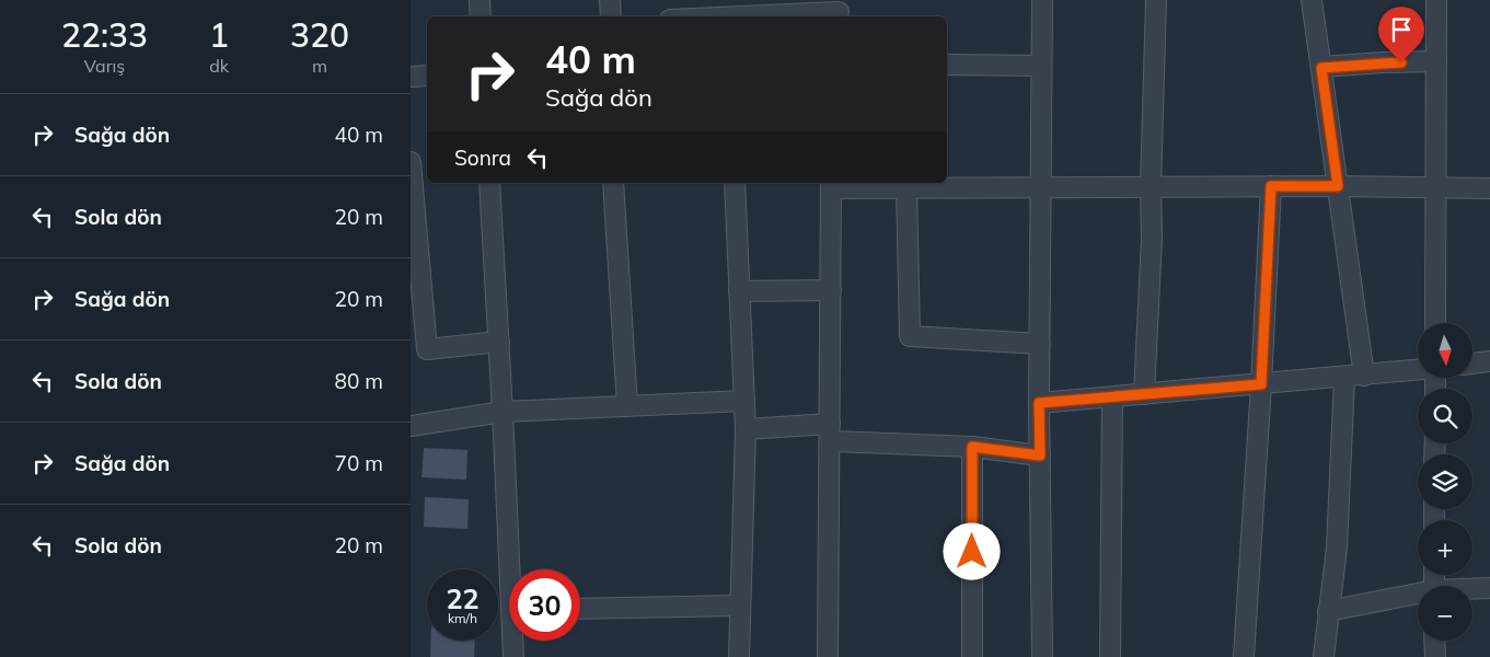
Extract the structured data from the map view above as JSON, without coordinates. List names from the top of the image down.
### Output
{
  "north": "bottom",
  "page": {
    "eta": [
      "22:33",
      "Varış",
      "1",
      "dk",
      "320",
      "m"
    ],
    "turn": ["40 m", "Sağa dön"],
    "list": [
      {
        "name": "Sağa dön",
        "value": "40 m"
      },
      {
        "name": "Sola dön",
        "value": "20 m"
      },
      {
        "name": "Sağa dön",
        "value": "20 m"
      },
      {
        "name": "Sola dön",
        "value": "80 m"
      },
      {
        "name": "Sağa dön",
        "value": "70 m"
      },
      {
        "name": "Sola dön",
        "value": "20 m"
      }
    ],
    "then": "Sonra",
    "map_buttons": ["+", "−"],
    "speed": "22 km/h",
    "limit": "30"
  }
}
